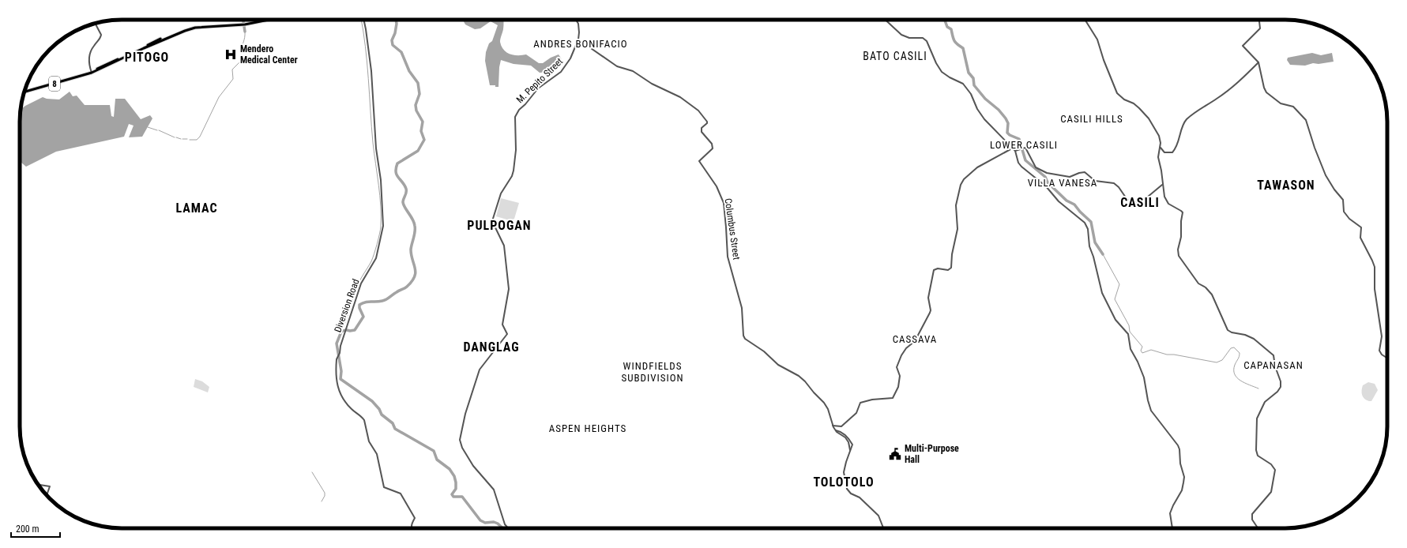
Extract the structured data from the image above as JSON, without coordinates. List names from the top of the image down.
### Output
{
  "streets": {
    "main road": ["8"],
    "street": ["M. Pepito Street", "Columbus Street", "Diversion Road"]
  },
  "crossings": [
    ["M. Pepito Street", "Columbus Street"]
  ],
  "districts": [
    "ANDRES BONIFACIO",
    "BATO CASILI",
    "PITOGO",
    "CASILI HILLS",
    "LOWER CASILI",
    "VILLA VANESA",
    "TAWASON",
    "CASILI",
    "LAMAC",
    "PULPOGAN",
    "CASSAVA",
    "DANGLAG",
    "CAPANASAN",
    "WINDFIELDS SUBDIVISION",
    "ASPEN HEIGHTS",
    "TOLOTOLO"
  ],
  "places": {
    "hospital": ["Mendero Medical Center"],
    "public building": ["Multi-Purpose Hall"]
  },
  "scale_bar": "200 m"
}
